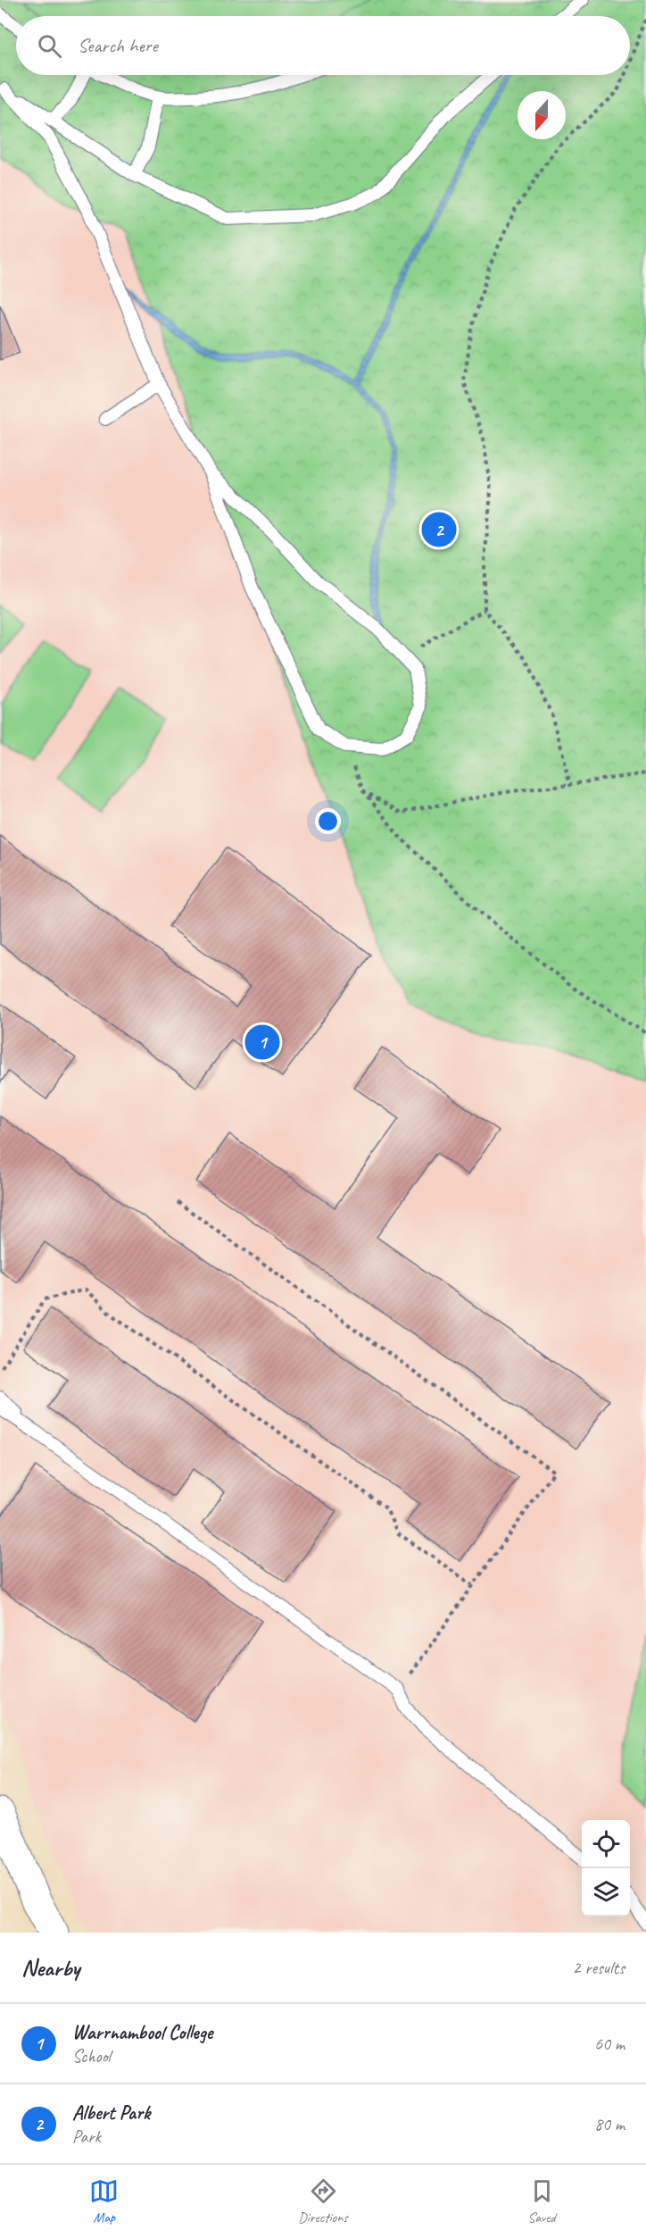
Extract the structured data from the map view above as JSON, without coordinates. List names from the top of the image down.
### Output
{
  "north": "bottom",
  "page": {
    "search": "Search here",
    "pins": ["2", "1"],
    "heading": ["Nearby", "2 results"],
    "list": [
      {
        "mark": "1",
        "name": "Warrnambool College",
        "note": "School",
        "value": "60 m"
      },
      {
        "mark": "2",
        "name": "Albert Park",
        "note": "Park",
        "value": "80 m"
      }
    ],
    "nav": ["Map", "Directions", "Saved"]
  }
}
